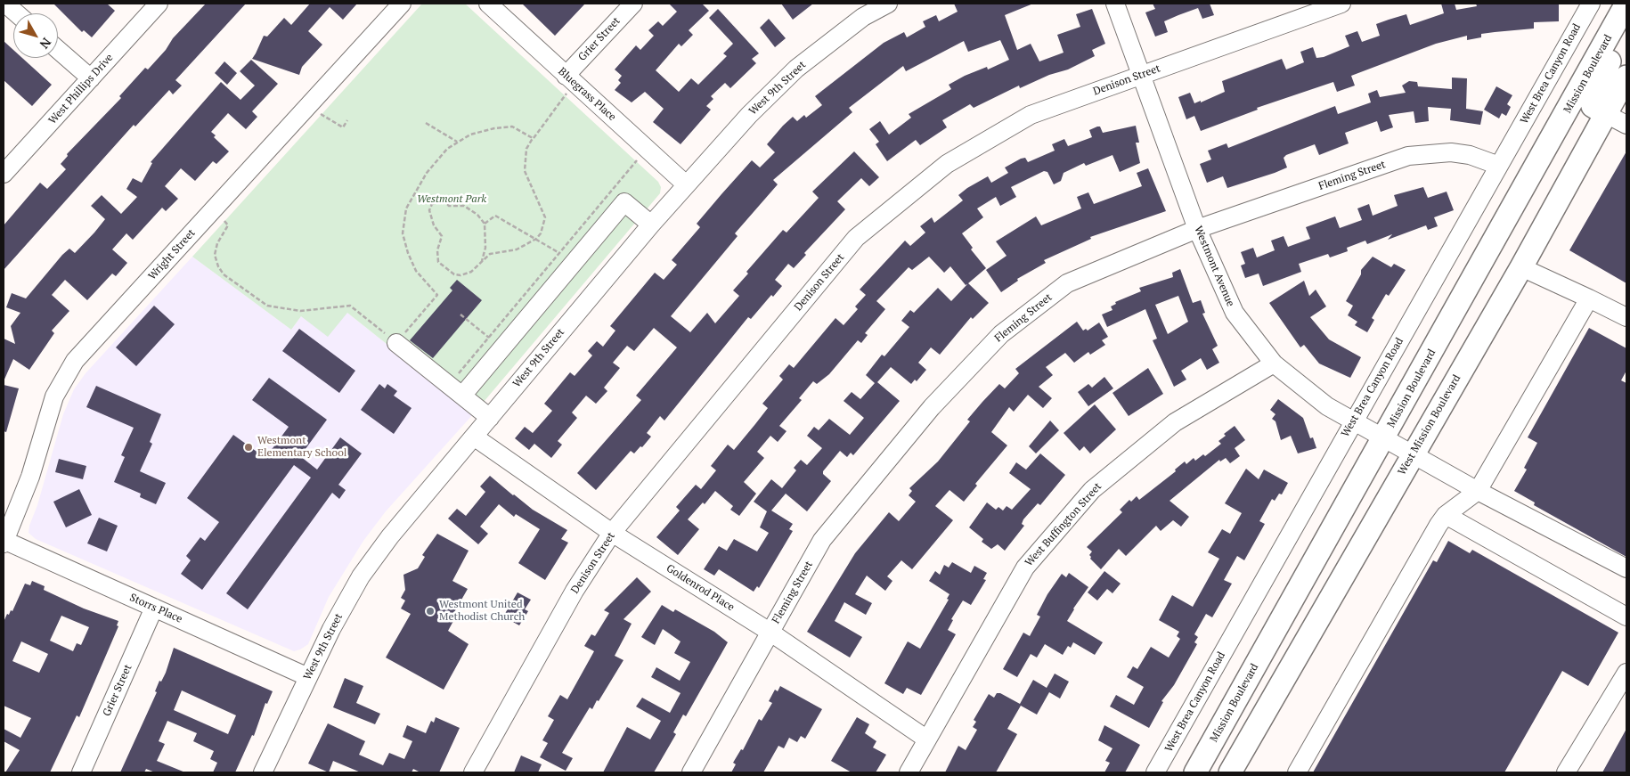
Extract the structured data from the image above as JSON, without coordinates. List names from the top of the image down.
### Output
{
  "streets": {
    "main road": ["Mission Boulevard", "West Mission Boulevard"],
    "street": [
      "Grier Street",
      "West Brea Canyon Road",
      "Denison Street",
      "West 9th Street",
      "West Phillips Drive",
      "Bluegrass Place",
      "Fleming Street",
      "Wright Street",
      "Westmont Avenue",
      "West Buffington Street",
      "Goldenrod Place",
      "Storrs Place"
    ]
  },
  "crossings": [
    ["Grier Street", "Bluegrass Place"],
    ["Grier Street", "Storrs Place"],
    ["West Brea Canyon Road", "Fleming Street"],
    ["West Brea Canyon Road", "Westmont Avenue"],
    ["Mission Boulevard", "Westmont Avenue"],
    ["Denison Street", "Westmont Avenue"],
    ["Denison Street", "Goldenrod Place"],
    ["West 9th Street", "Bluegrass Place"],
    ["West 9th Street", "Goldenrod Place"],
    ["West 9th Street", "Storrs Place"],
    ["Fleming Street", "Westmont Avenue"],
    ["Fleming Street", "Goldenrod Place"],
    ["Wright Street", "Storrs Place"],
    ["Westmont Avenue", "West Mission Boulevard"],
    ["Westmont Avenue", "West Buffington Street"],
    ["West Buffington Street", "Goldenrod Place"]
  ],
  "parks": ["Westmont Park"],
  "places": ["Westmont Elementary School", "Westmont United Methodist Church"],
  "north": "bottom right"
}
